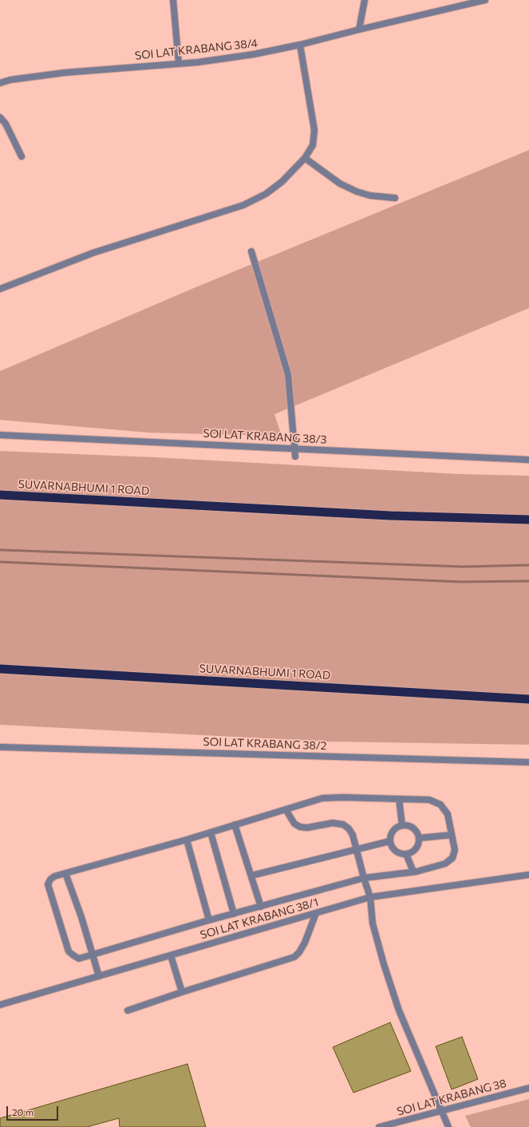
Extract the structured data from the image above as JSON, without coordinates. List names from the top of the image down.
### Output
{
  "streets": {
    "highway": ["SUVARNABHUMI 1 ROAD"],
    "street": [
      "SOI LAT KRABANG 38/4",
      "SOI LAT KRABANG 38/3",
      "SOI LAT KRABANG 38/2",
      "SOI LAT KRABANG 38/1",
      "SOI LAT KRABANG 38"
    ]
  },
  "scale_bar": "20 m"
}
